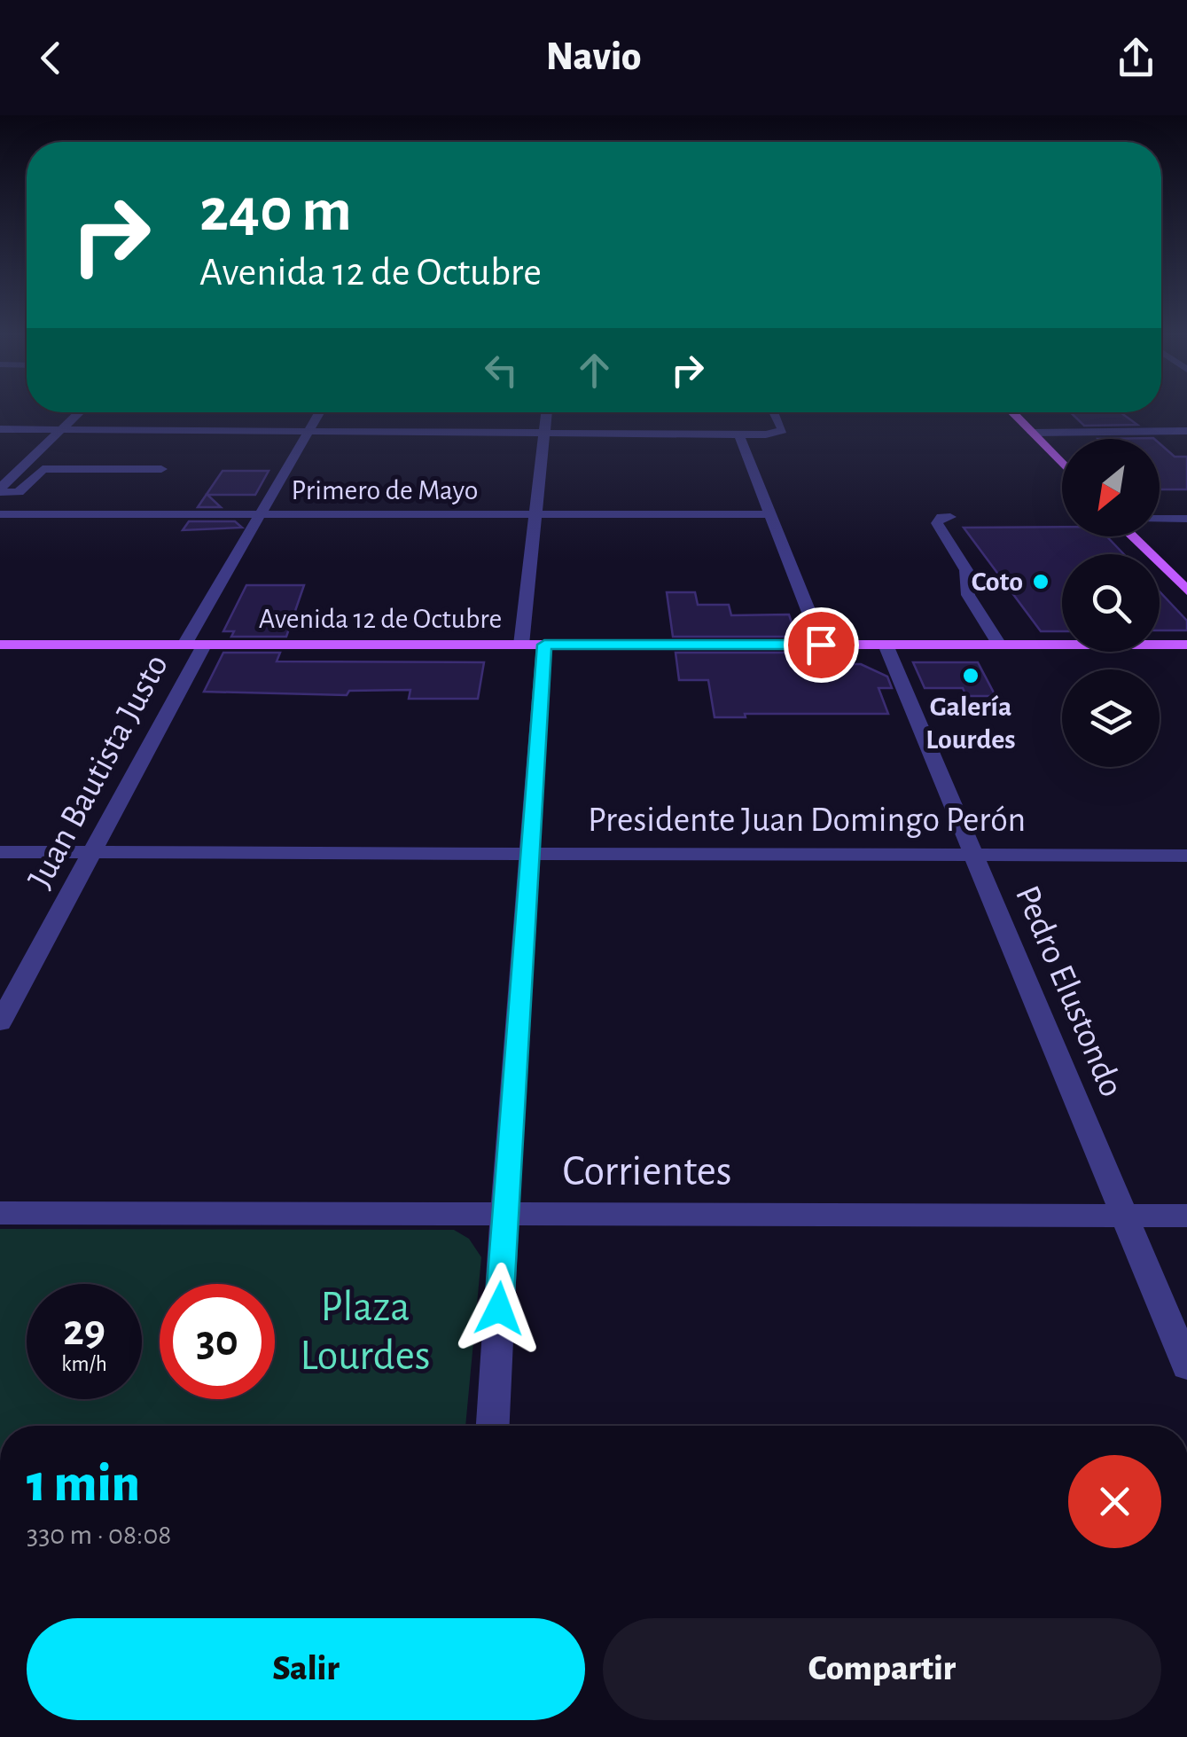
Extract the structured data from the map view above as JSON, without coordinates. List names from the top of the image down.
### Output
{
  "streets": {
    "main road": ["Avenida 12 de Octubre"],
    "street": [
      "Primero de Mayo",
      "Juan Bautista Justo",
      "Presidente Juan Domingo Perón",
      "Pedro Elustondo",
      "Corrientes"
    ]
  },
  "crossings": [
    ["Primero de Mayo", "Juan Bautista Justo"],
    ["Avenida 12 de Octubre", "Juan Bautista Justo"],
    ["Avenida 12 de Octubre", "Pedro Elustondo"],
    ["Juan Bautista Justo", "Presidente Juan Domingo Perón"],
    ["Presidente Juan Domingo Perón", "Pedro Elustondo"],
    ["Pedro Elustondo", "Corrientes"]
  ],
  "parks": ["Plaza Lourdes"],
  "places": ["Coto", "Galería Lourdes"],
  "north": "bottom left",
  "page": {
    "header": "Navio",
    "turn": ["240 m", "Avenida 12 de Octubre"],
    "speed": "29 km/h",
    "limit": "30",
    "heading": ["1 min", "330 m · 08:08"],
    "buttons": ["Salir", "Compartir"]
  }
}
